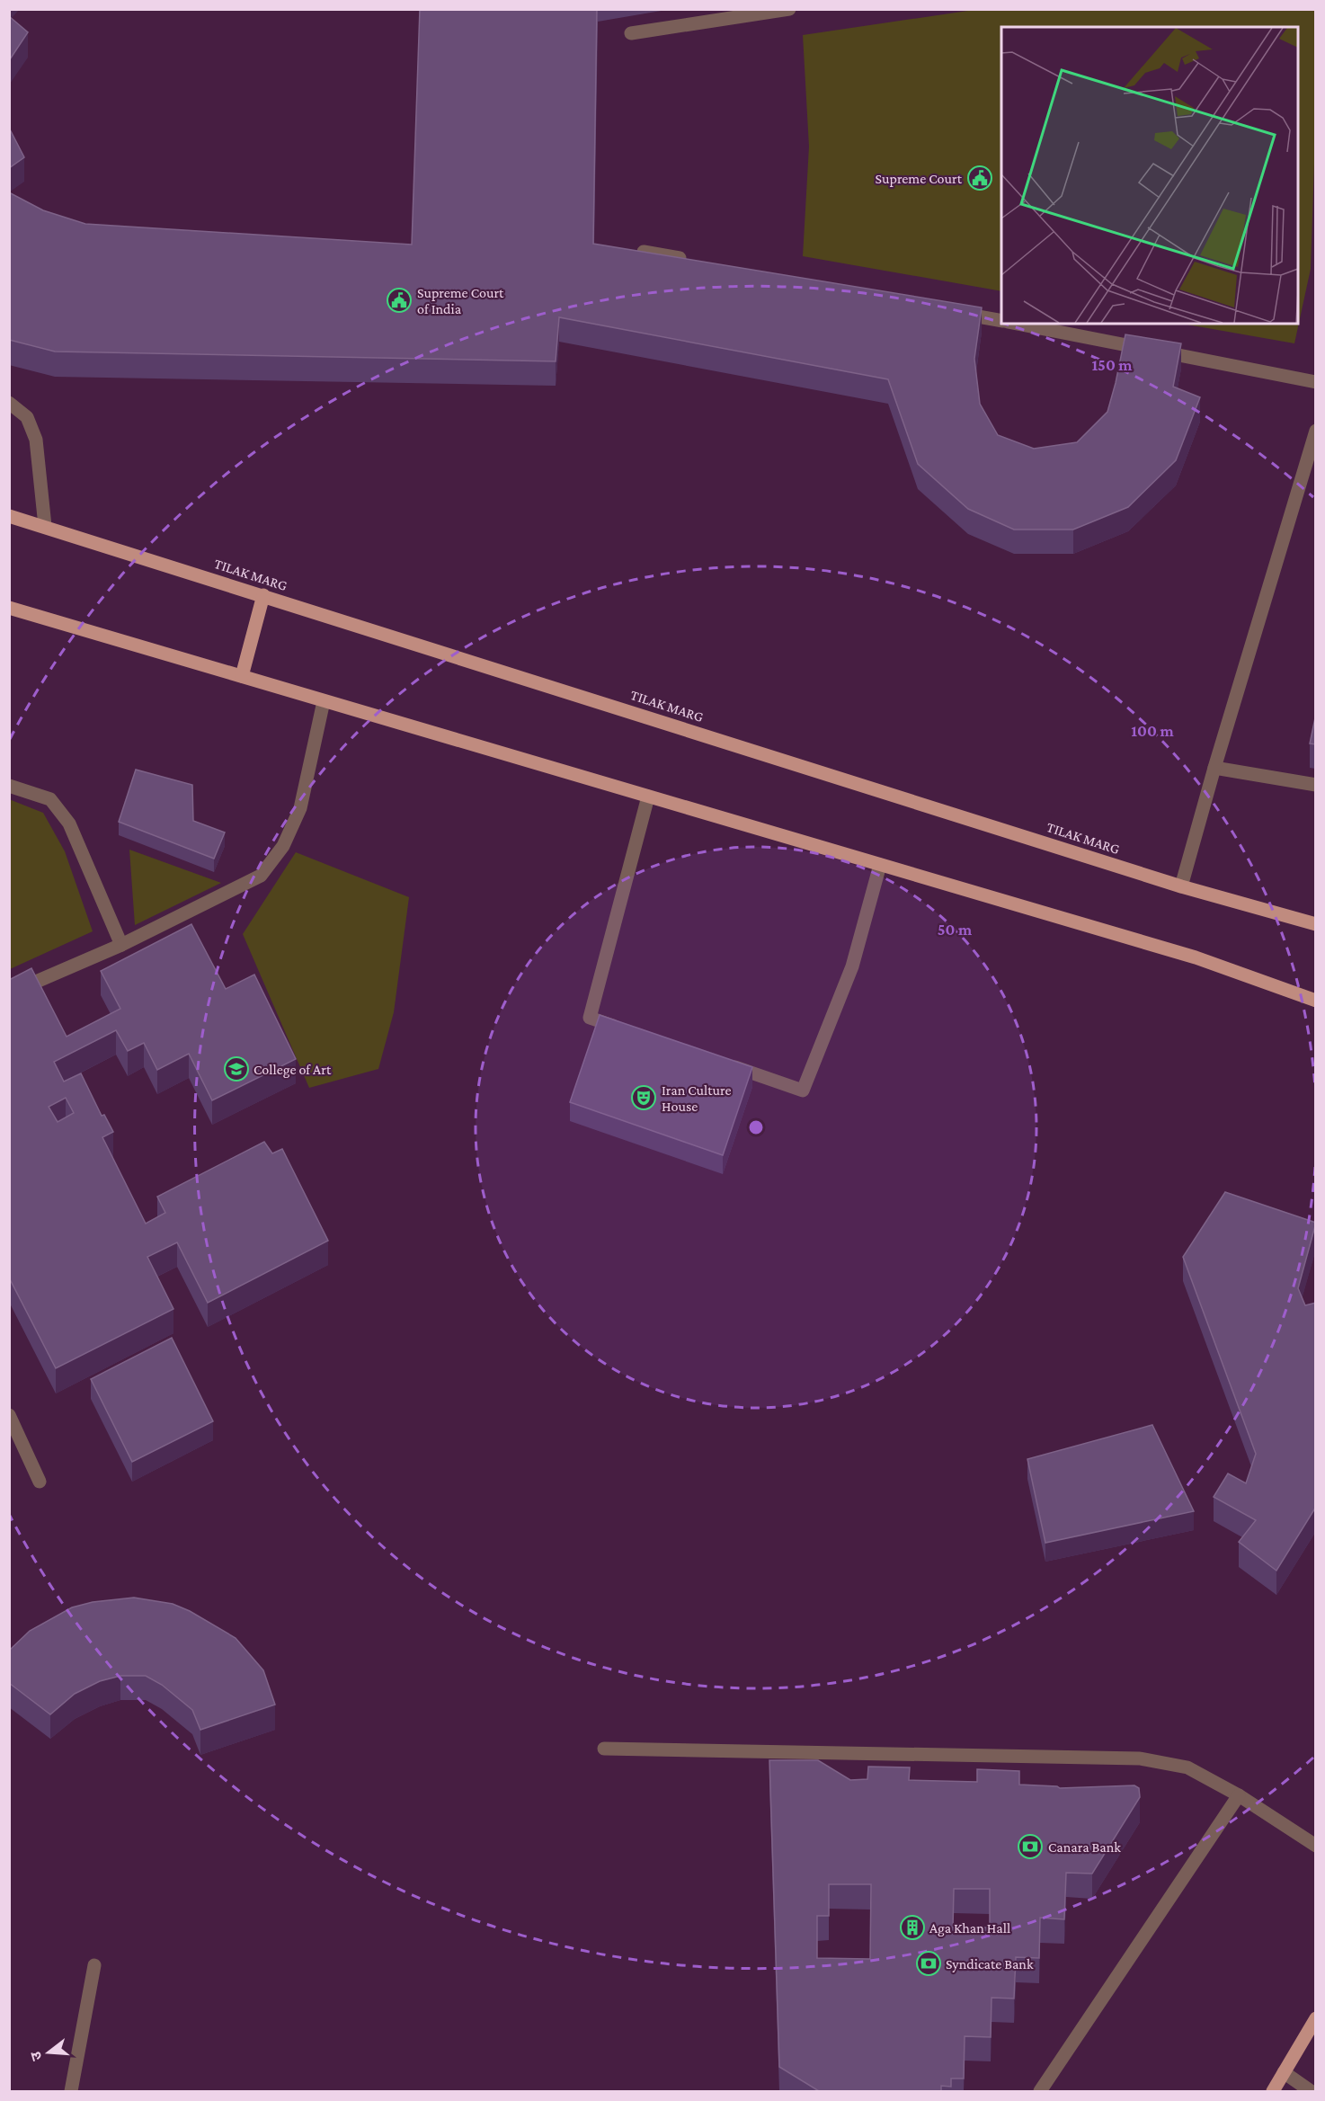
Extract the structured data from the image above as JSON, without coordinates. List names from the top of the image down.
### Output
{
  "streets": {
    "main road": ["TILAK MARG"]
  },
  "places": {
    "public building": ["Supreme Court", "Supreme Court of India"],
    "school or university": ["College of Art"],
    "theatre": ["Iran Culture House"],
    "bank": ["Canara Bank", "Syndicate Bank"],
    "building": ["Aga Khan Hall"]
  },
  "north": "left",
  "rings": ["150 m", "100 m", "50 m"]
}
